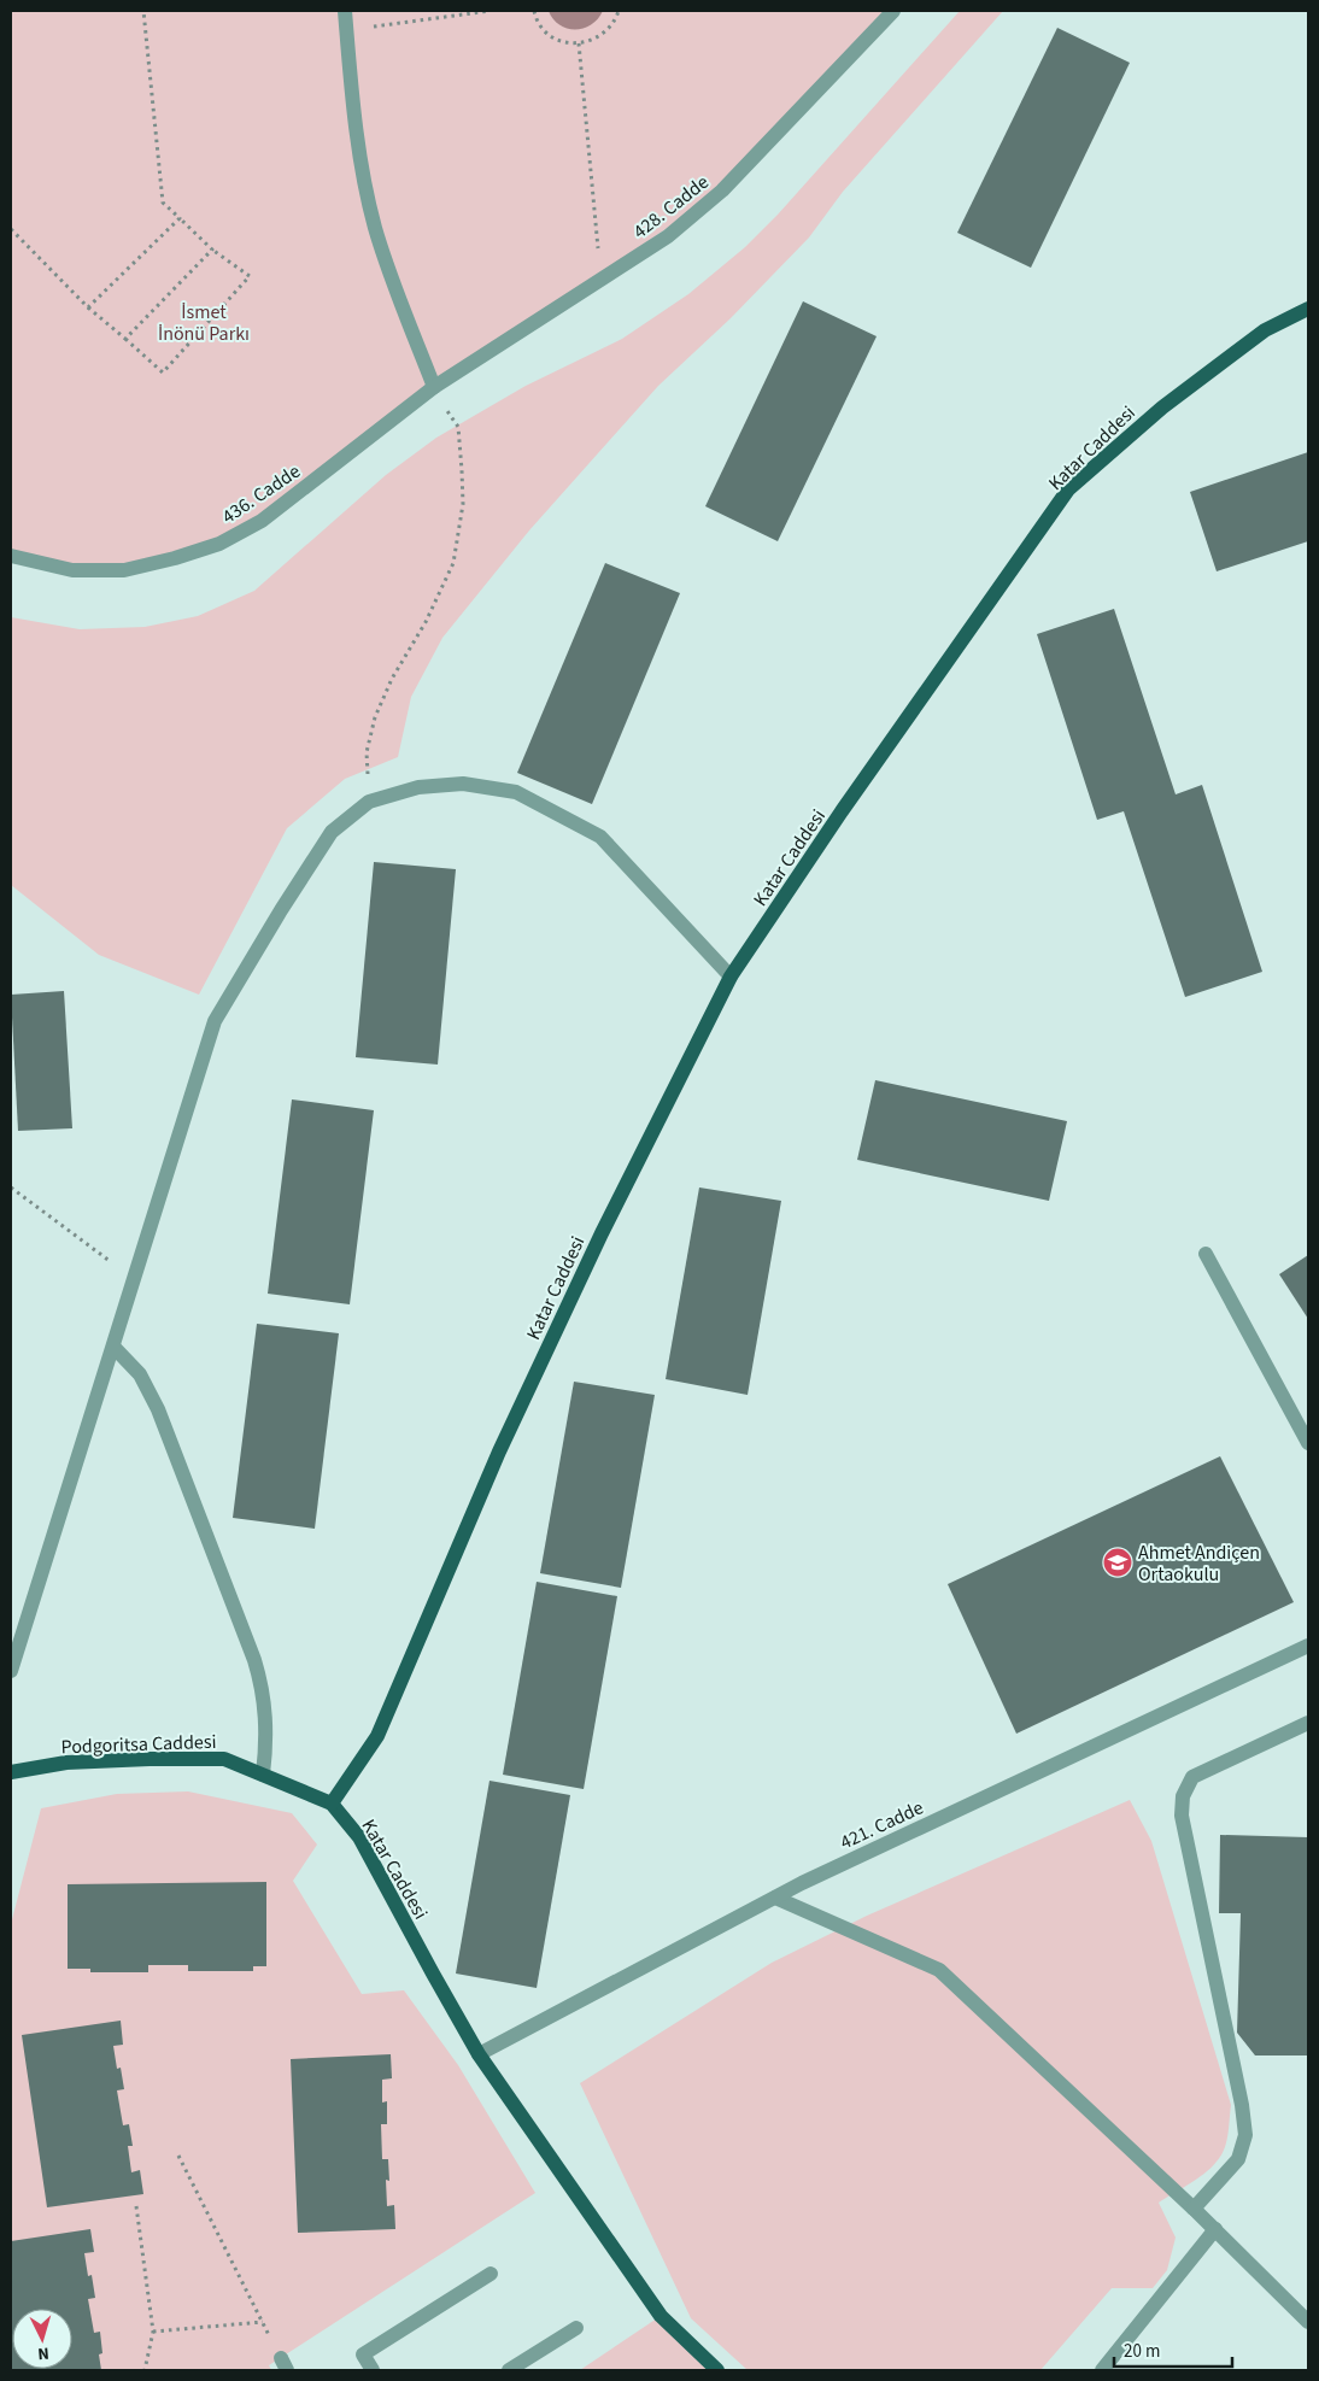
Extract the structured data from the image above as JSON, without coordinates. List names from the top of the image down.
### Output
{
  "streets": {
    "main road": ["Katar Caddesi", "Podgoritsa Caddesi"],
    "street": ["428. Cadde", "436. Cadde", "421. Cadde"]
  },
  "crossings": [
    ["428. Cadde", "436. Cadde"],
    ["Katar Caddesi", "Podgoritsa Caddesi"],
    ["Katar Caddesi", "421. Cadde"]
  ],
  "parks": ["İsmet İnönü Parkı"],
  "places": {
    "school or university": ["Ahmet Andiçen Ortaokulu"]
  },
  "scale_bar": "20 m",
  "north": "bottom"
}
